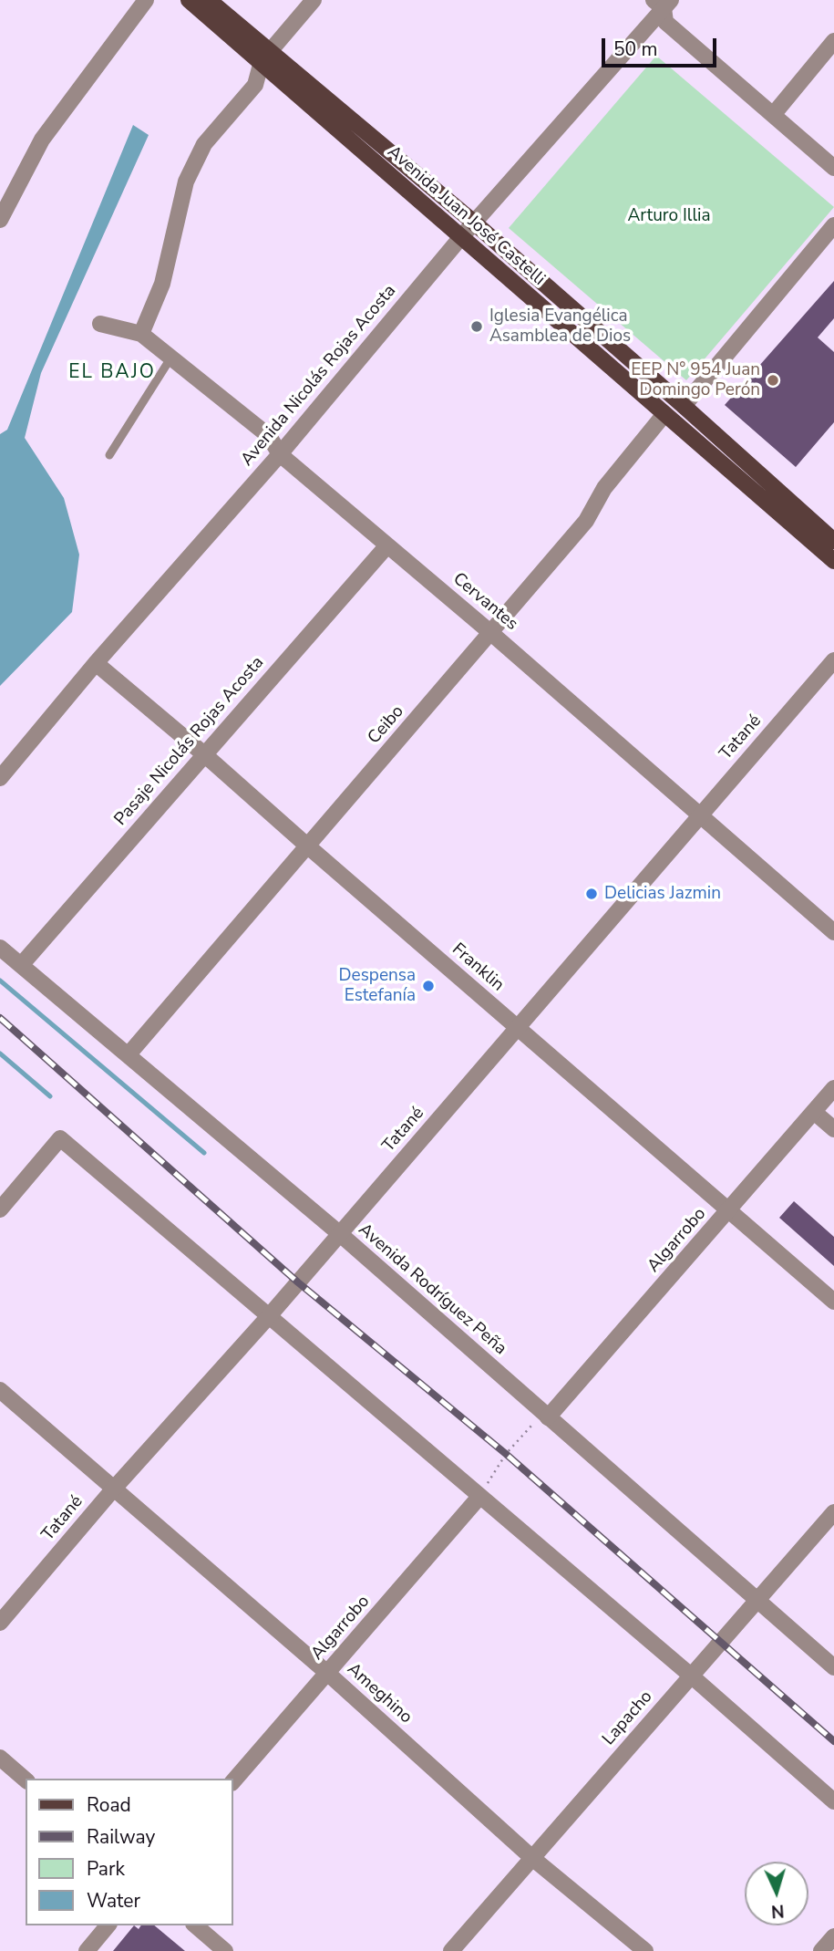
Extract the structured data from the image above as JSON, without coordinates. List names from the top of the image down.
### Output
{
  "streets": {
    "main road": ["Avenida Juan José Castelli"],
    "street": [
      "Avenida Nicolás Rojas Acosta",
      "Cervantes",
      "Ceibo",
      "Tatané",
      "Pasaje Nicolás Rojas Acosta",
      "Franklin",
      "Algarrobo",
      "Avenida Rodríguez Peña",
      "Ameghino",
      "Lapacho"
    ]
  },
  "crossings": [
    ["Avenida Juan José Castelli", "Avenida Nicolás Rojas Acosta"],
    ["Avenida Juan José Castelli", "Ceibo"],
    ["Avenida Nicolás Rojas Acosta", "Cervantes"],
    ["Avenida Nicolás Rojas Acosta", "Franklin"],
    ["Cervantes", "Ceibo"],
    ["Cervantes", "Tatané"],
    ["Cervantes", "Pasaje Nicolás Rojas Acosta"],
    ["Ceibo", "Franklin"],
    ["Ceibo", "Avenida Rodríguez Peña"],
    ["Tatané", "Franklin"],
    ["Tatané", "Avenida Rodríguez Peña"],
    ["Tatané", "Ameghino"],
    ["Pasaje Nicolás Rojas Acosta", "Franklin"],
    ["Pasaje Nicolás Rojas Acosta", "Avenida Rodríguez Peña"],
    ["Franklin", "Algarrobo"],
    ["Algarrobo", "Avenida Rodríguez Peña"],
    ["Algarrobo", "Ameghino"],
    ["Avenida Rodríguez Peña", "Lapacho"],
    ["Ameghino", "Lapacho"]
  ],
  "districts": ["EL BAJO"],
  "parks": ["Arturo Illia"],
  "places": [
    "Iglesia Evangélica Asamblea de Dios",
    "EEP N° 954 Juan Domingo Perón",
    "Delicias Jazmin",
    "Despensa Estefanía"
  ],
  "legend": [
    "Road",
    "Railway",
    "Park",
    "Water"
  ],
  "scale_bar": "50 m",
  "north": "bottom"
}
